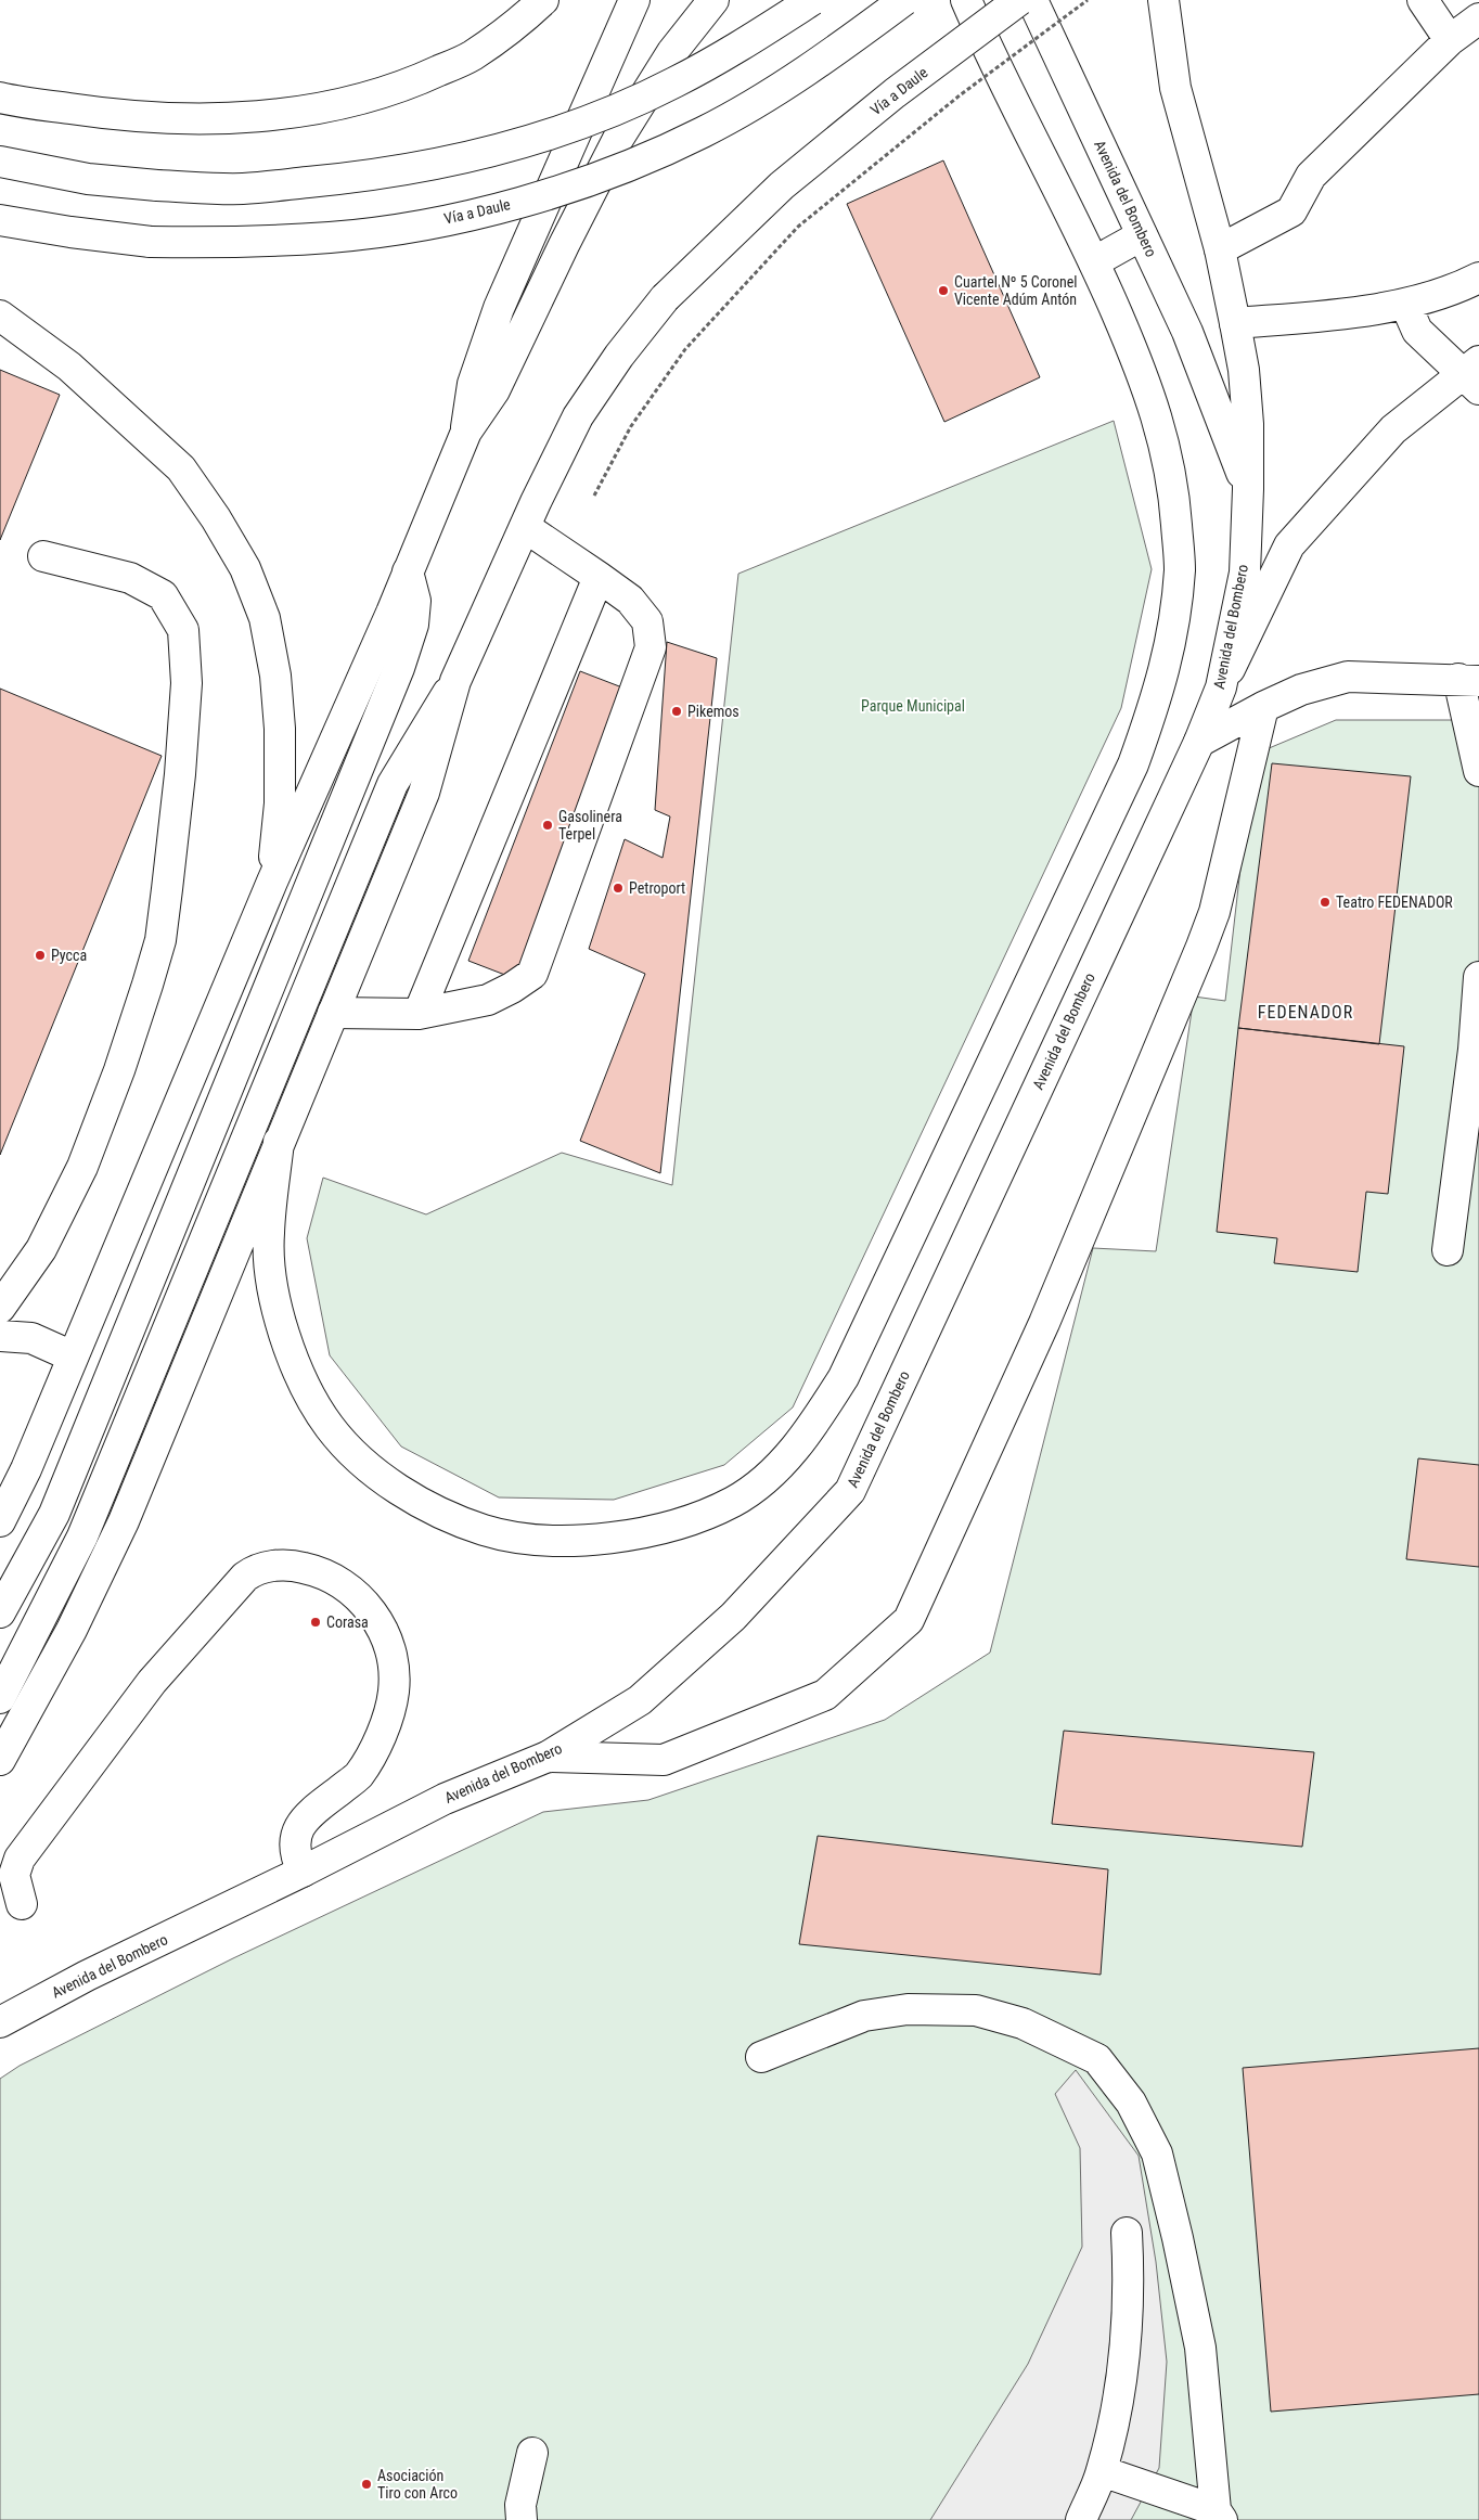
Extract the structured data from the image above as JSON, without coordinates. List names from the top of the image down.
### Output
{
  "streets": {
    "main road": ["Vía a Daule", "Avenida del Bombero"]
  },
  "districts": ["FEDENADOR"],
  "parks": ["Parque Municipal"],
  "places": [
    "Cuartel Nº 5 Coronel Vicente Adúm Antón",
    "Pikemos",
    "Gasolinera Terpel",
    "Petroport",
    "Teatro FEDENADOR",
    "Pycca",
    "Corasa",
    "Asociación Tiro con Arco"
  ]
}
